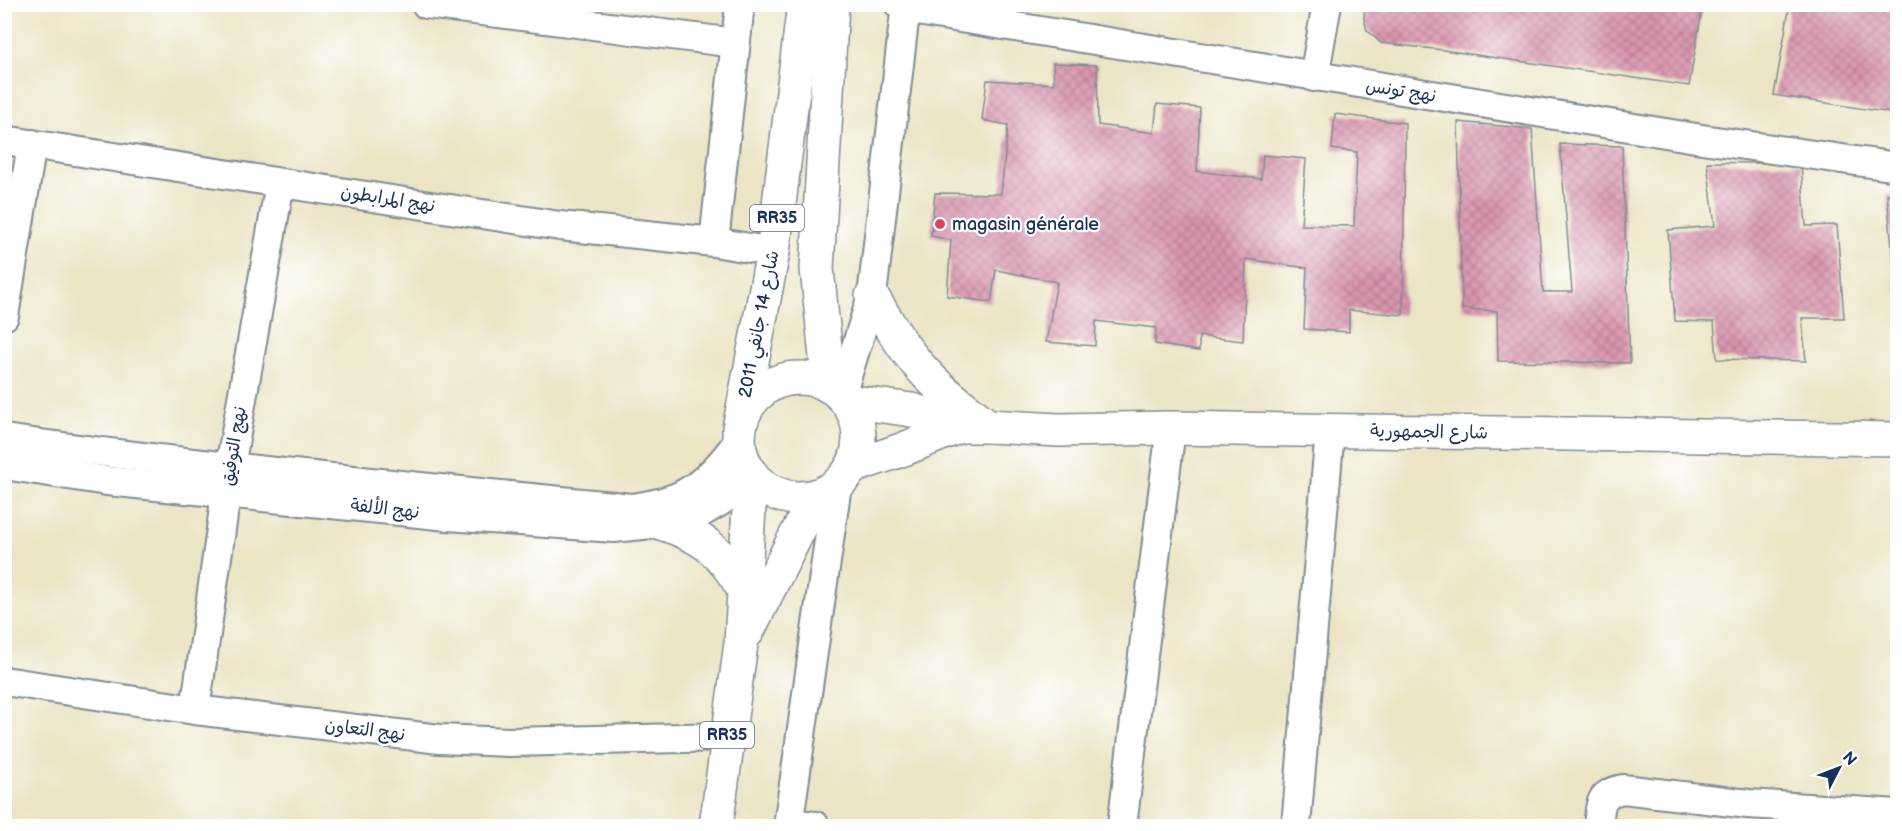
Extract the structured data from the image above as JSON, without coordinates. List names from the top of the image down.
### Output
{
  "streets": {
    "main road": ["RR35", "شارع 14 جانفي 2011", "شارع الجمهورية"],
    "street": [
      "نهج تونس",
      "نهج المرابطون",
      "نهج التوفيق",
      "نهج الألفة",
      "نهج التعاون"
    ]
  },
  "crossings": [
    ["نهج المرابطون", "شارع 14 جانفي 2011"],
    ["نهج المرابطون", "نهج التوفيق"],
    ["RR35", "شارع 14 جانفي 2011"],
    ["RR35", "نهج الألفة"],
    ["RR35", "نهج التعاون"],
    ["شارع 14 جانفي 2011", "نهج الألفة"],
    ["نهج التوفيق", "نهج الألفة"],
    ["نهج التوفيق", "نهج التعاون"]
  ],
  "places": ["magasin générale"],
  "north": "top right"
}
